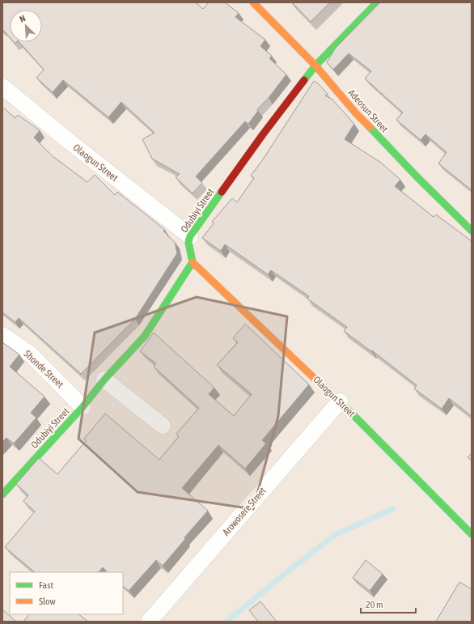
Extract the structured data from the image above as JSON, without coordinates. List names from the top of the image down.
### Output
{
  "streets": {
    "street": [
      "Adeosun Street",
      "Olaogun Street",
      "Odubiyi Street",
      "Shonde Street",
      "Arowosere Street"
    ]
  },
  "crossings": [
    ["Adeosun Street", "Odubiyi Street"],
    ["Olaogun Street", "Odubiyi Street"],
    ["Olaogun Street", "Arowosere Street"],
    ["Odubiyi Street", "Shonde Street"]
  ],
  "legend": ["Fast", "Slow"],
  "scale_bar": "20 m",
  "north": "top left"
}
